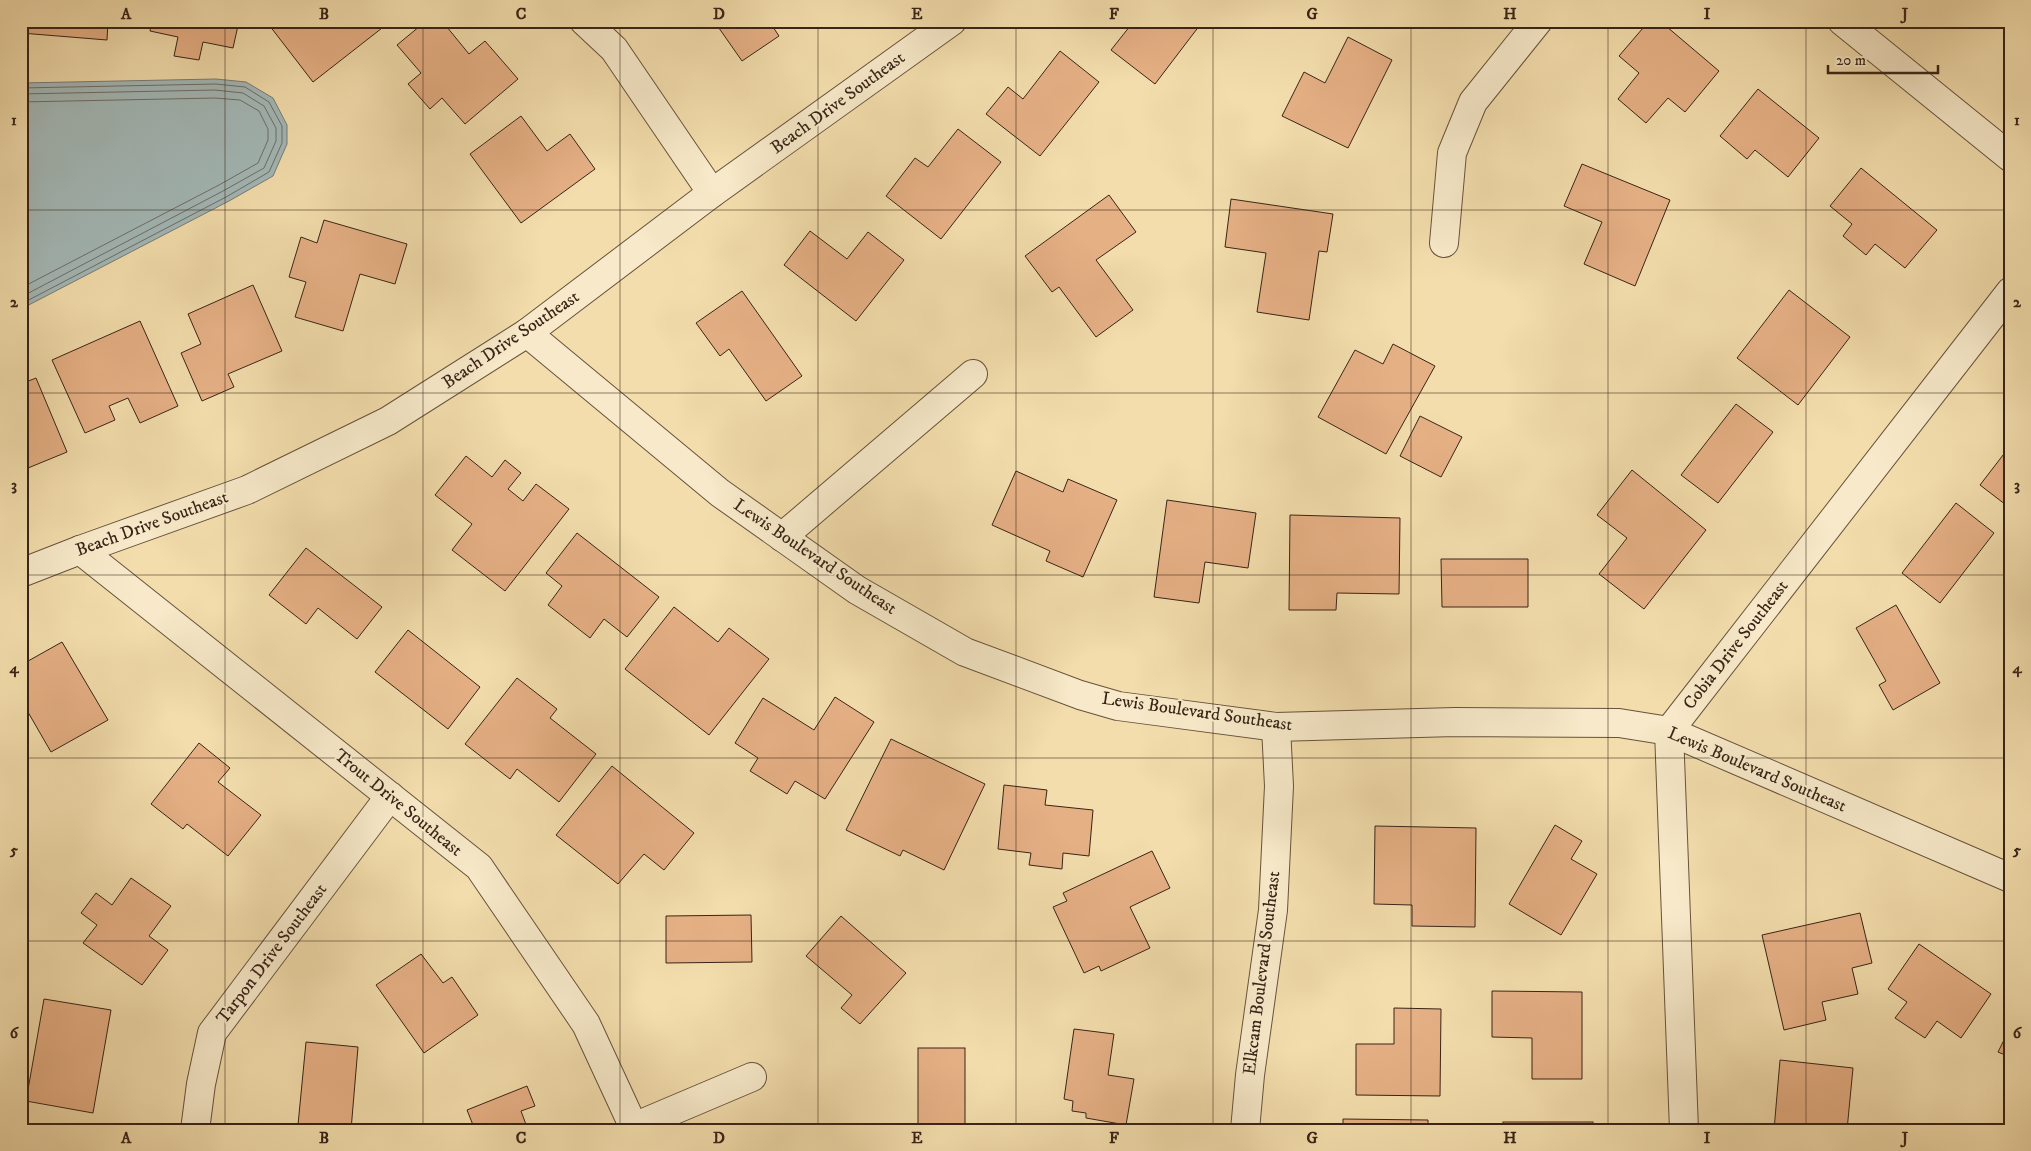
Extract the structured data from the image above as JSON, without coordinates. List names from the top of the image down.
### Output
{
  "streets": {
    "street": [
      "Beach Drive Southeast",
      "Lewis Boulevard Southeast",
      "Cobia Drive Southeast",
      "Trout Drive Southeast",
      "Tarpon Drive Southeast",
      "Elkcam Boulevard Southeast"
    ]
  },
  "crossings": [
    ["Beach Drive Southeast", "Lewis Boulevard Southeast"],
    ["Beach Drive Southeast", "Trout Drive Southeast"],
    ["Lewis Boulevard Southeast", "Cobia Drive Southeast"],
    ["Lewis Boulevard Southeast", "Elkcam Boulevard Southeast"],
    ["Trout Drive Southeast", "Tarpon Drive Southeast"]
  ],
  "scale_bar": "20 m",
  "grid": {
    "columns": [
      "A",
      "B",
      "C",
      "D",
      "E",
      "F",
      "G",
      "H",
      "I",
      "J"
    ],
    "rows": [
      "1",
      "2",
      "3",
      "4",
      "5",
      "6"
    ]
  }
}
